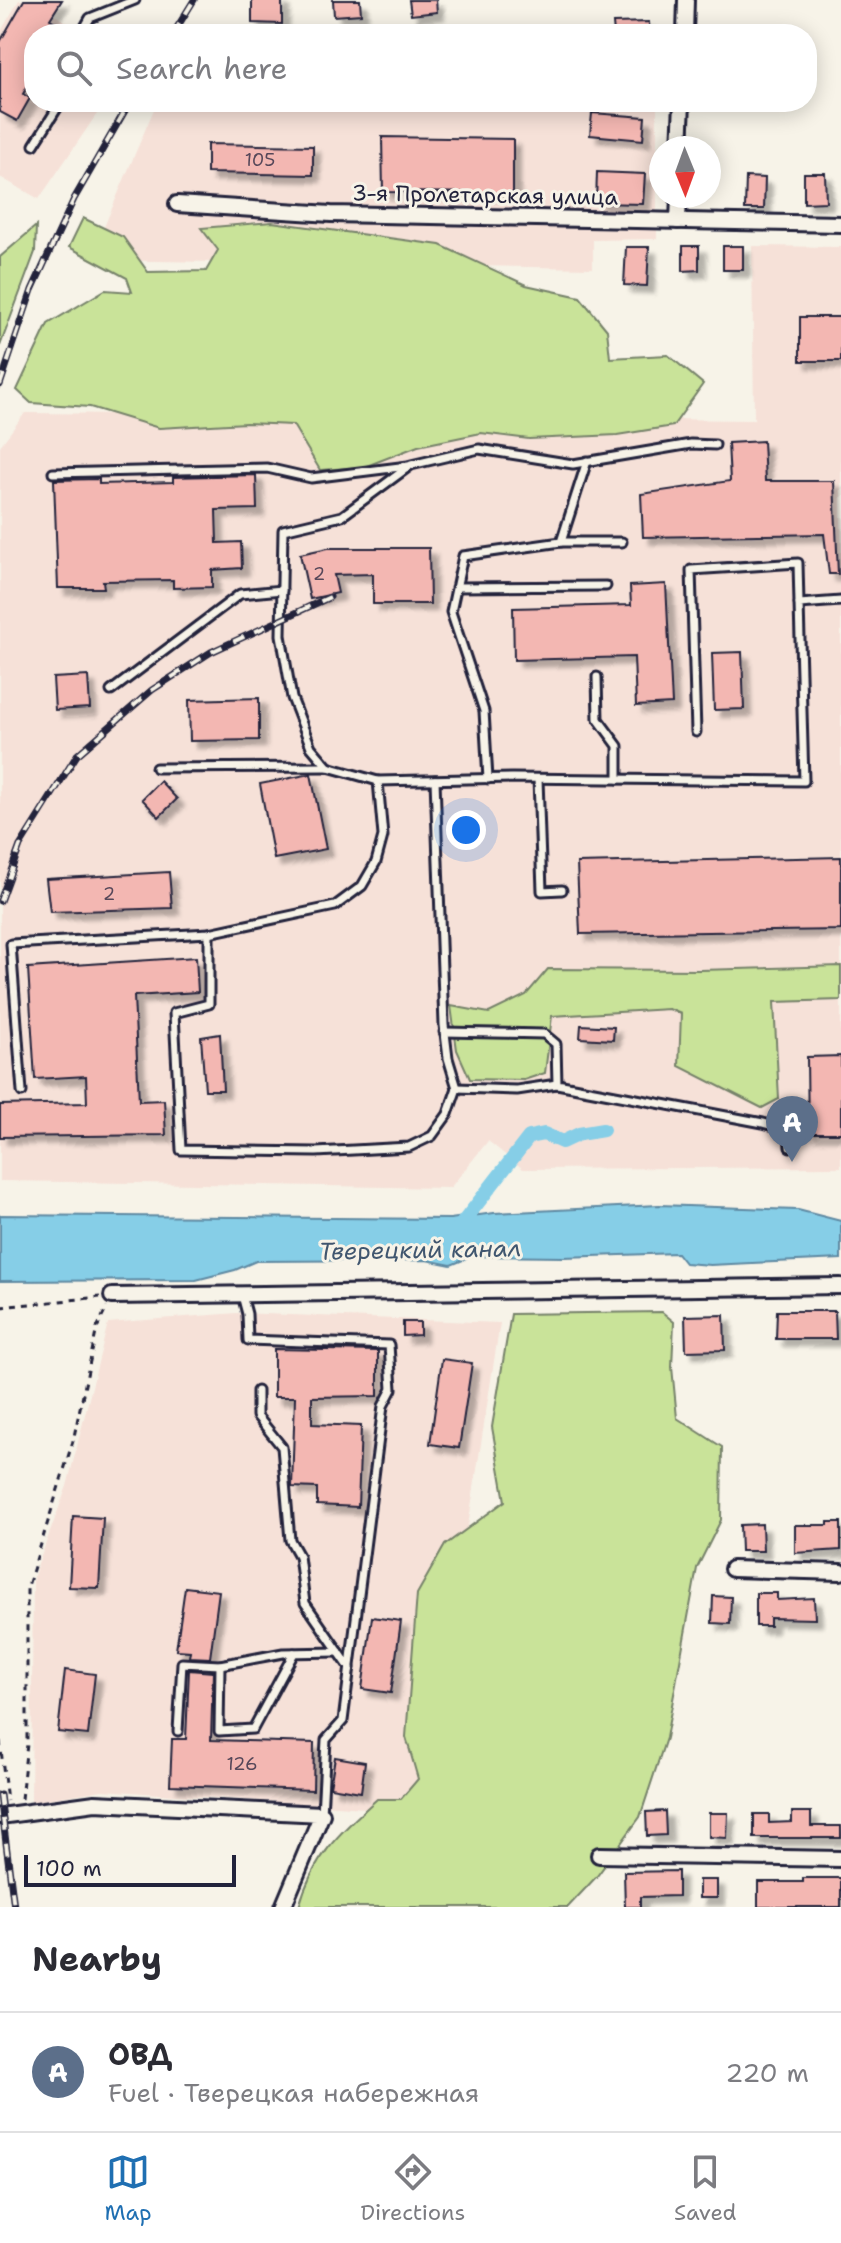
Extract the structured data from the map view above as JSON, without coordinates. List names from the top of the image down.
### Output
{
  "streets": {
    "street": ["3-я Пролетарская улица"]
  },
  "water": ["Тверецкий канал"],
  "house_numbers": [
    "105",
    "2",
    "2",
    "126"
  ],
  "scale_bar": "100 m",
  "north": "bottom",
  "page": {
    "search": "Search here",
    "pins": "A",
    "scale": "100 m",
    "heading": "Nearby",
    "list": [
      {
        "mark": "A",
        "name": "ОВД",
        "note": "Fuel · Тверецкая набережная",
        "value": "220 m"
      }
    ],
    "nav": ["Map", "Directions", "Saved"]
  }
}
